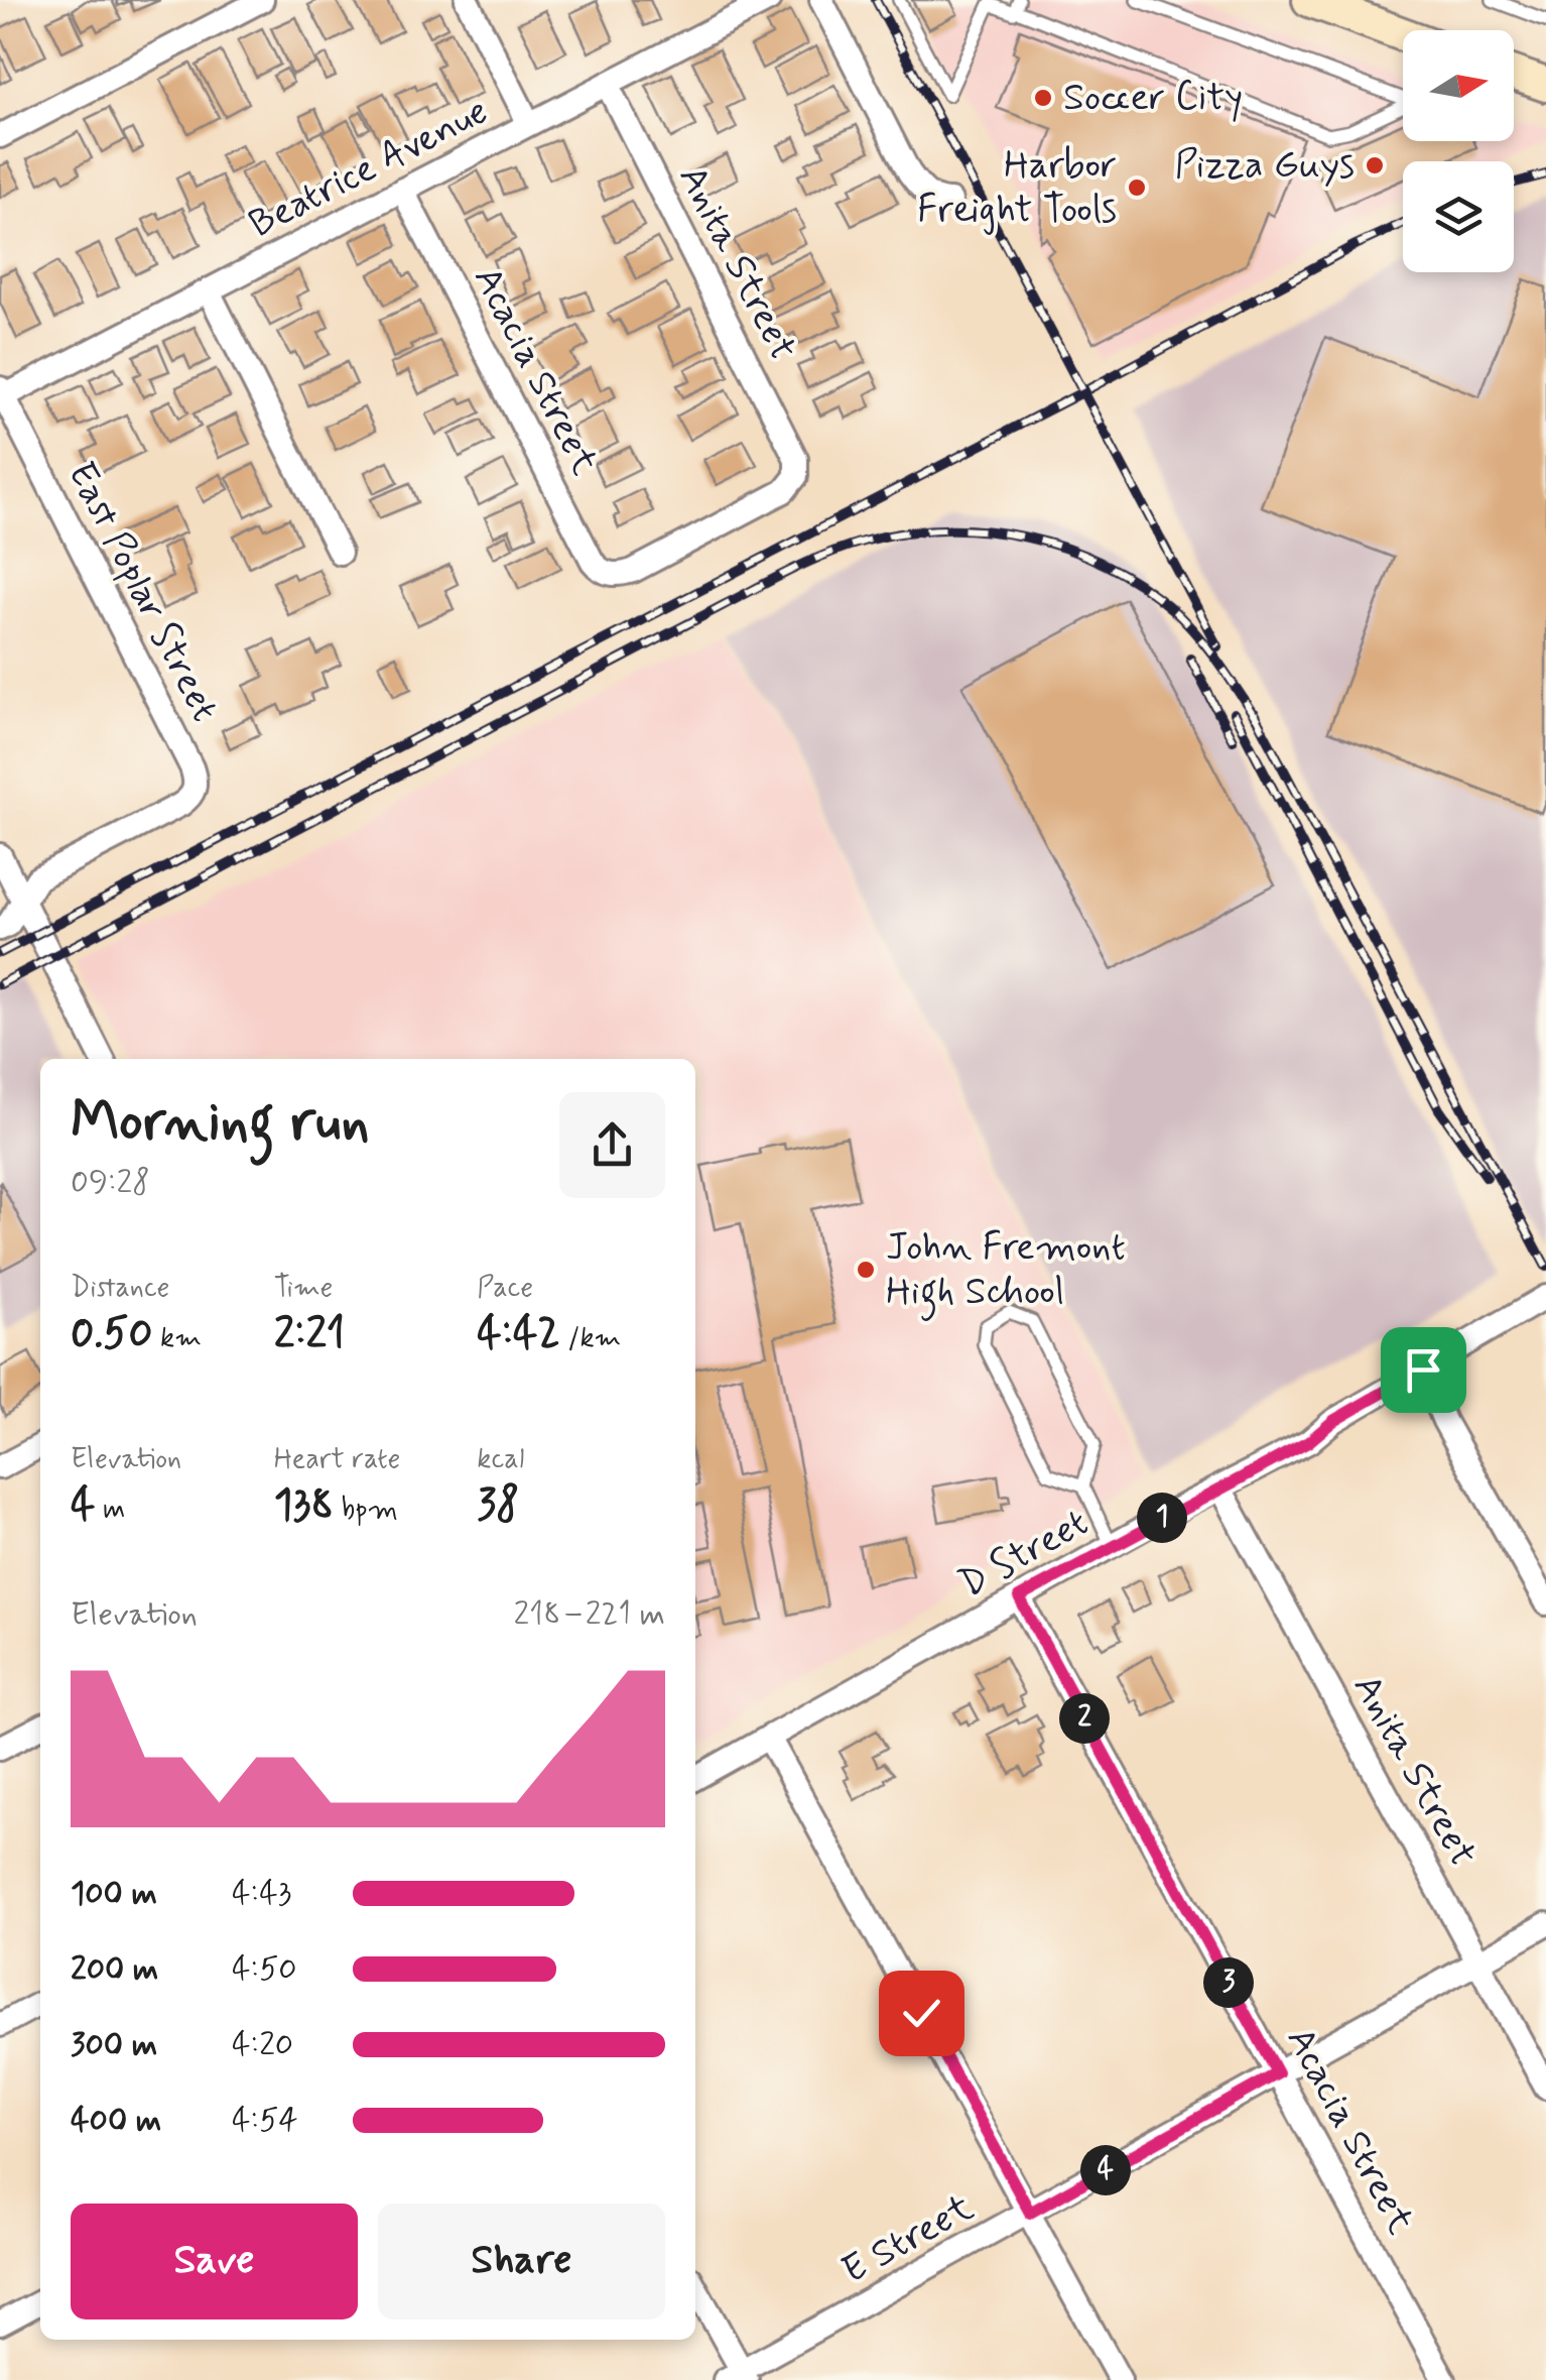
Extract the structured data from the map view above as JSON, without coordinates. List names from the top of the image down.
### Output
{
  "streets": {
    "street": [
      "Beatrice Avenue",
      "Anita Street",
      "Acacia Street",
      "East Poplar Street",
      "D Street",
      "E Street"
    ]
  },
  "crossings": [
    ["Beatrice Avenue", "Anita Street"],
    ["Beatrice Avenue", "Acacia Street"],
    ["Beatrice Avenue", "East Poplar Street"],
    ["Anita Street", "Acacia Street"],
    ["Anita Street", "D Street"],
    ["Anita Street", "E Street"],
    ["Acacia Street", "D Street"],
    ["Acacia Street", "E Street"]
  ],
  "places": [
    "Soccer City",
    "Pizza Guys",
    "Harbor Freight Tools",
    "John Fremont High School"
  ],
  "north": "right",
  "page": {
    "heading": ["Morning run", "09:28"],
    "stats": [
      ["Distance", "0.50 km"],
      ["Time", "2:21"],
      ["Pace", "4:42 /km"],
      ["Elevation", "4 m"],
      ["Heart rate", "138 bpm"],
      ["kcal", "38"]
    ],
    "pins": [
      "1",
      "2",
      "3",
      "4"
    ],
    "chart": ["Elevation", "218–221 m"],
    "list": [
      {
        "name": "100 m",
        "note": "4:43"
      },
      {
        "name": "200 m",
        "note": "4:50"
      },
      {
        "name": "300 m",
        "note": "4:20"
      },
      {
        "name": "400 m",
        "note": "4:54"
      }
    ],
    "buttons": ["Save", "Share"]
  }
}
